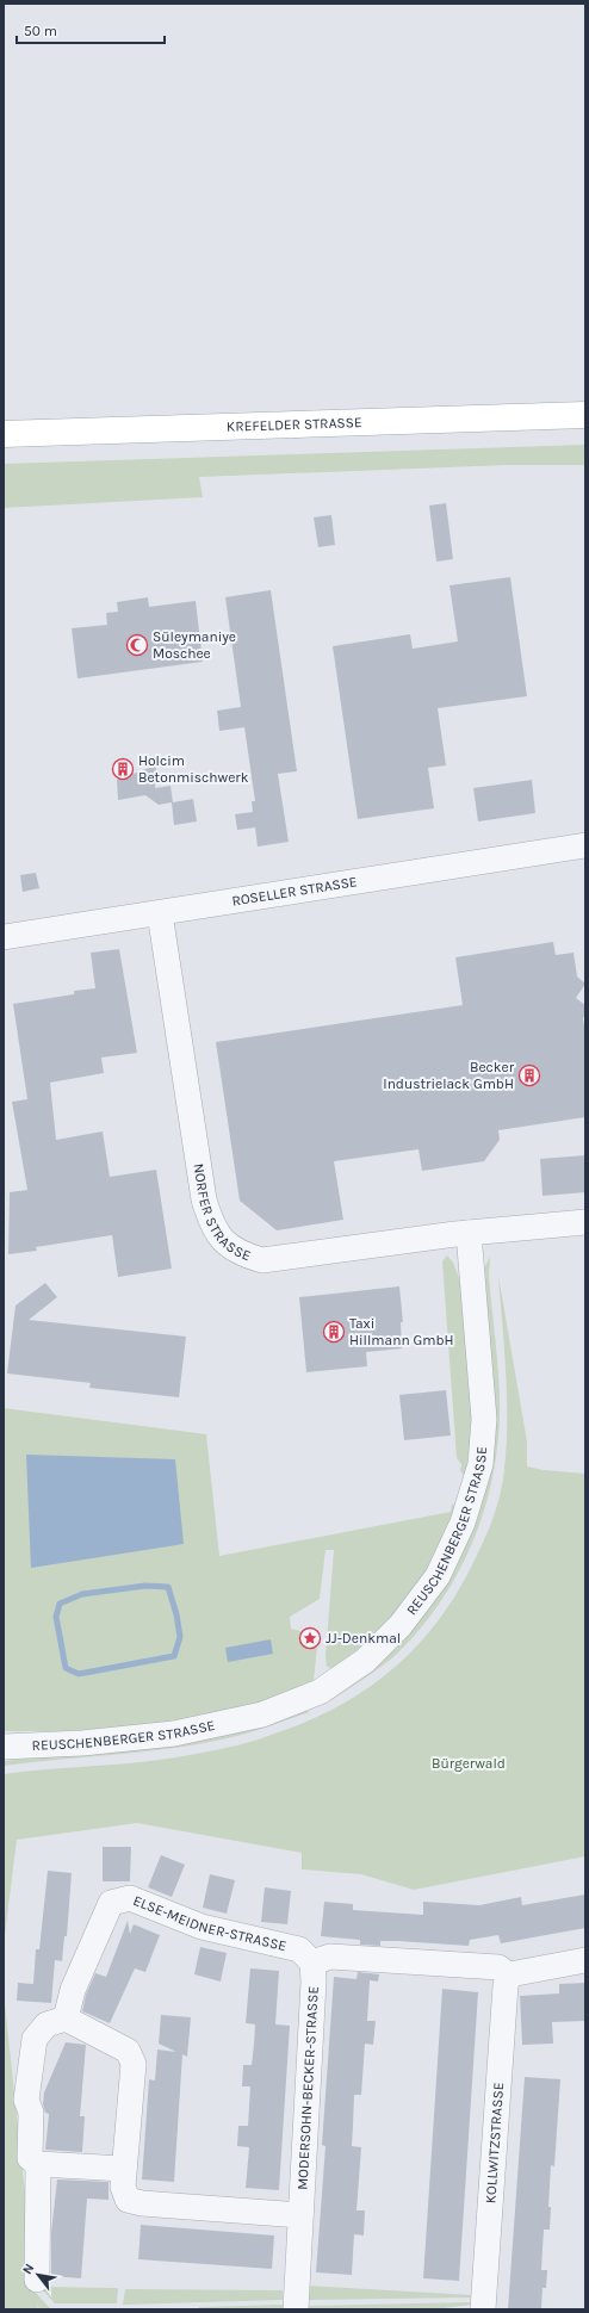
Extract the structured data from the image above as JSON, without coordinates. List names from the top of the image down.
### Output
{
  "streets": {
    "main road": ["KREFELDER STRASSE"],
    "street": [
      "ROSELLER STRASSE",
      "NORFER STRASSE",
      "REUSCHENBERGER STRASSE",
      "ELSE-MEIDNER-STRASSE",
      "MODERSOHN-BECKER-STRASSE",
      "KOLLWITZSTRASSE"
    ]
  },
  "crossings": [
    ["ROSELLER STRASSE", "NORFER STRASSE"],
    ["NORFER STRASSE", "REUSCHENBERGER STRASSE"],
    ["ELSE-MEIDNER-STRASSE", "MODERSOHN-BECKER-STRASSE"]
  ],
  "parks": ["Bürgerwald"],
  "places": {
    "mosque": ["Süleymaniye Moschee"],
    "building": ["Holcim Betonmischwerk", "Becker Industrielack GmbH", "Taxi Hillmann GmbH"],
    "place": ["JJ-Denkmal"]
  },
  "scale_bar": "50 m",
  "north": "top left"
}
